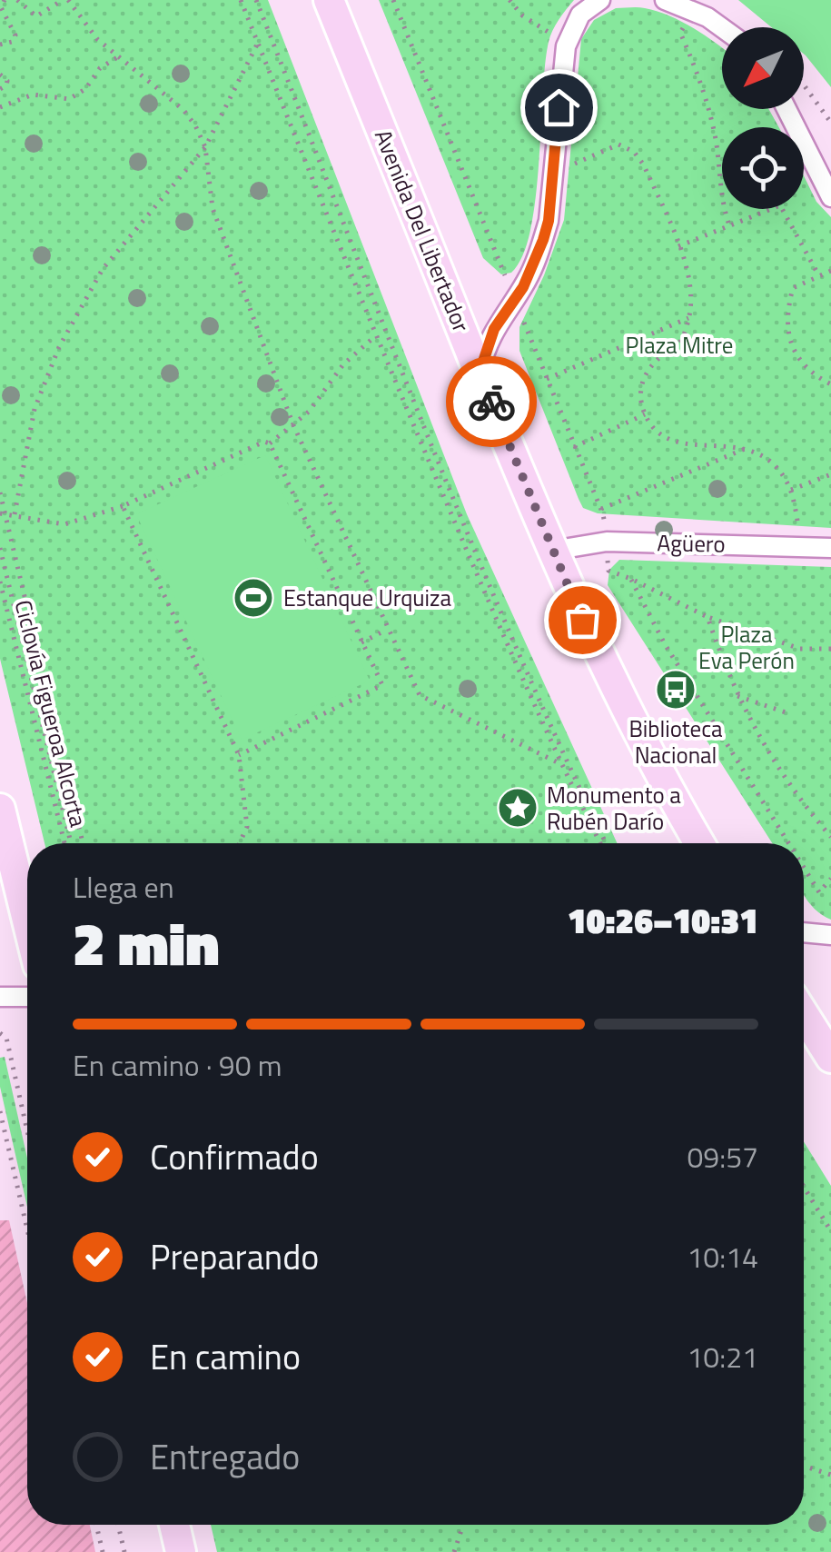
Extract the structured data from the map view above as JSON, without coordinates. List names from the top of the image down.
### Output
{
  "streets": {
    "main road": ["Avenida Del Libertador"],
    "street": ["Agüero"],
    "path": ["Ciclovía Figueroa Alcorta"]
  },
  "crossings": [
    ["Avenida Del Libertador", "Agüero"]
  ],
  "parks": ["Plaza Mitre", "Plaza Eva Perón"],
  "places": {
    "sports": ["Estanque Urquiza"],
    "bus stop": ["Biblioteca Nacional"],
    "place": ["Monumento a Rubén Darío"]
  },
  "north": "bottom left",
  "page": {
    "heading": ["2 min", "Llega en", "10:26–10:31"],
    "bar": "En camino · 90 m",
    "list": [
      ["Confirmado", "09:57"],
      ["Preparando", "10:14"],
      ["En camino", "10:21"],
      "Entregado"
    ]
  }
}
